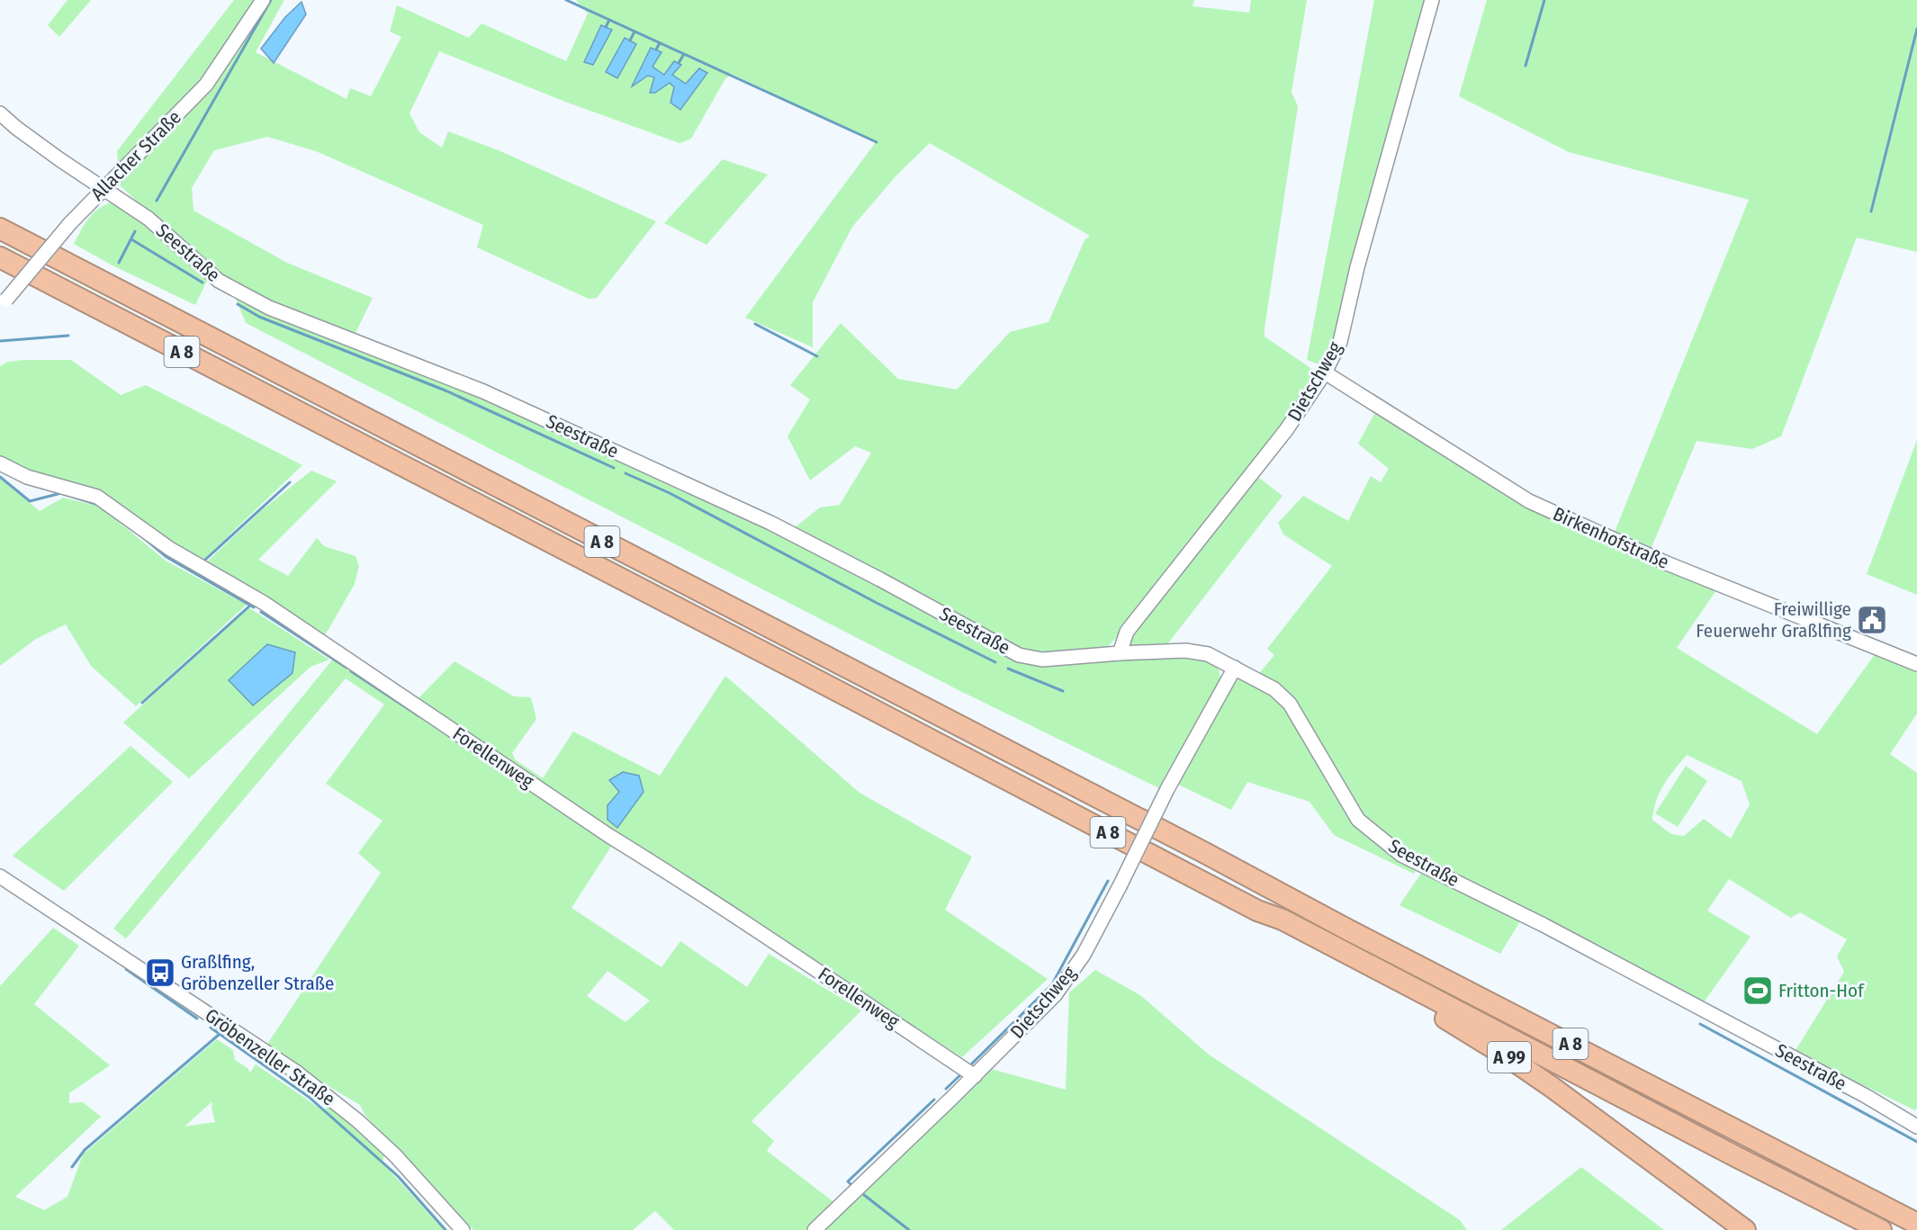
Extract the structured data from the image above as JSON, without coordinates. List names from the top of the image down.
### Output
{
  "streets": {
    "highway": ["A 8", "A 99"],
    "street": [
      "Allacher Straße",
      "Seestraße",
      "Dietschweg",
      "Birkenhofstraße",
      "Forellenweg",
      "Gröbenzeller Straße"
    ]
  },
  "crossings": [
    ["Allacher Straße", "Seestraße"],
    ["Seestraße", "Dietschweg"],
    ["A 8", "A 99"],
    ["Dietschweg", "Birkenhofstraße"],
    ["Dietschweg", "Forellenweg"]
  ],
  "places": {
    "public building": ["Freiwillige Feuerwehr Graßlfing"],
    "bus stop": ["Graßlfing, Gröbenzeller Straße"],
    "sports": ["Fritton-Hof"]
  }
}
